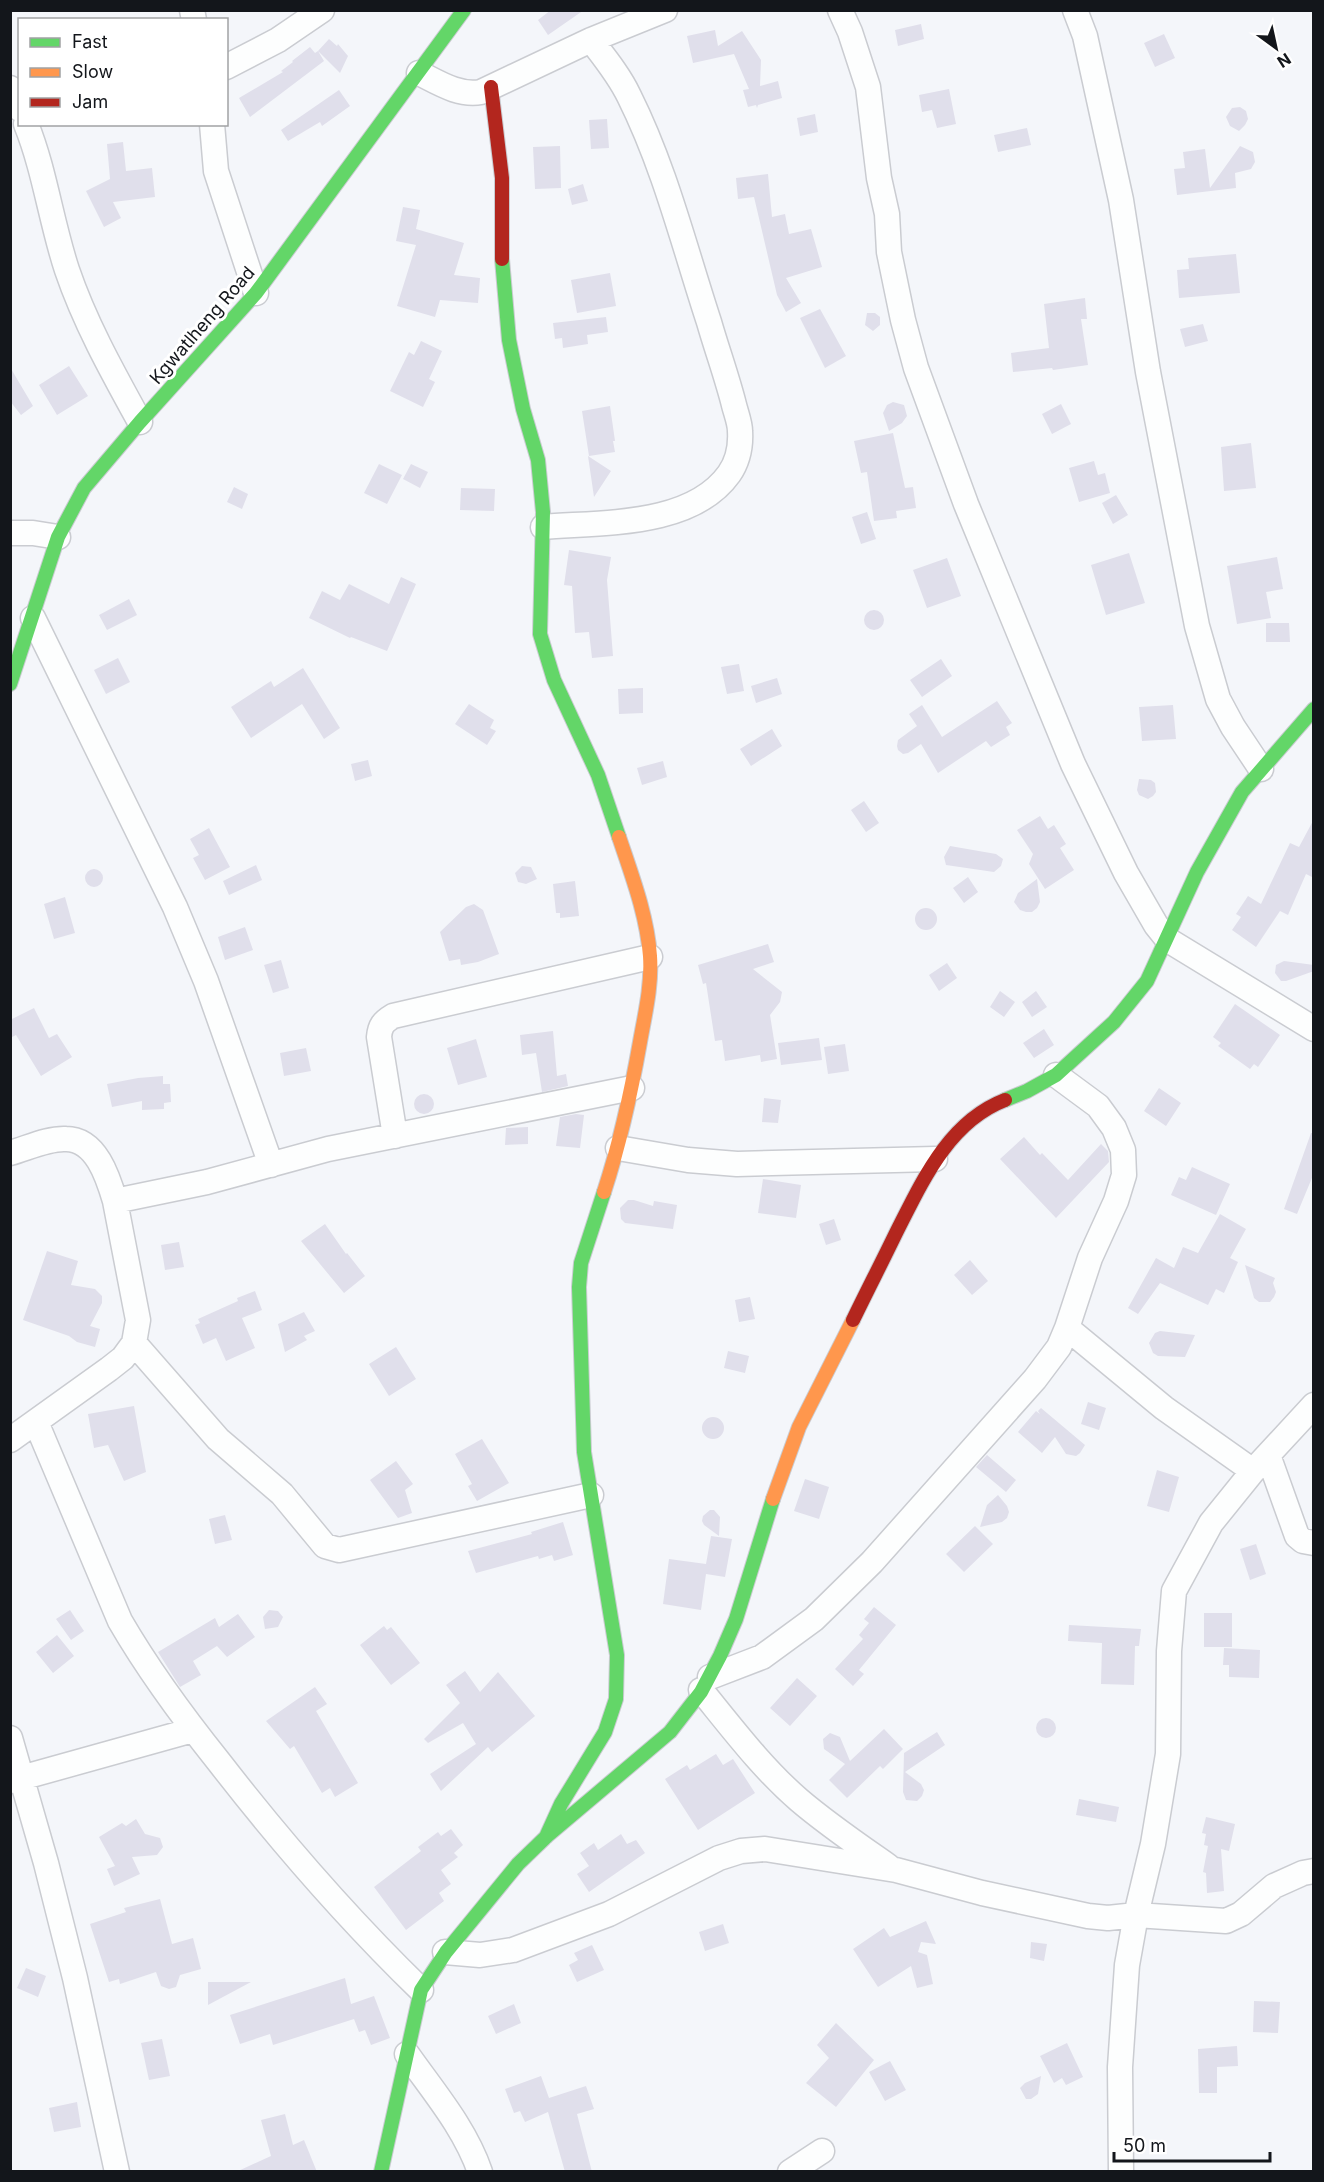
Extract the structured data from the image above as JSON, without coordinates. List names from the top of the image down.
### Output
{
  "streets": {
    "street": ["Kgwatlheng Road"]
  },
  "legend": ["Fast", "Slow", "Jam"],
  "scale_bar": "50 m",
  "north": "bottom right"
}
